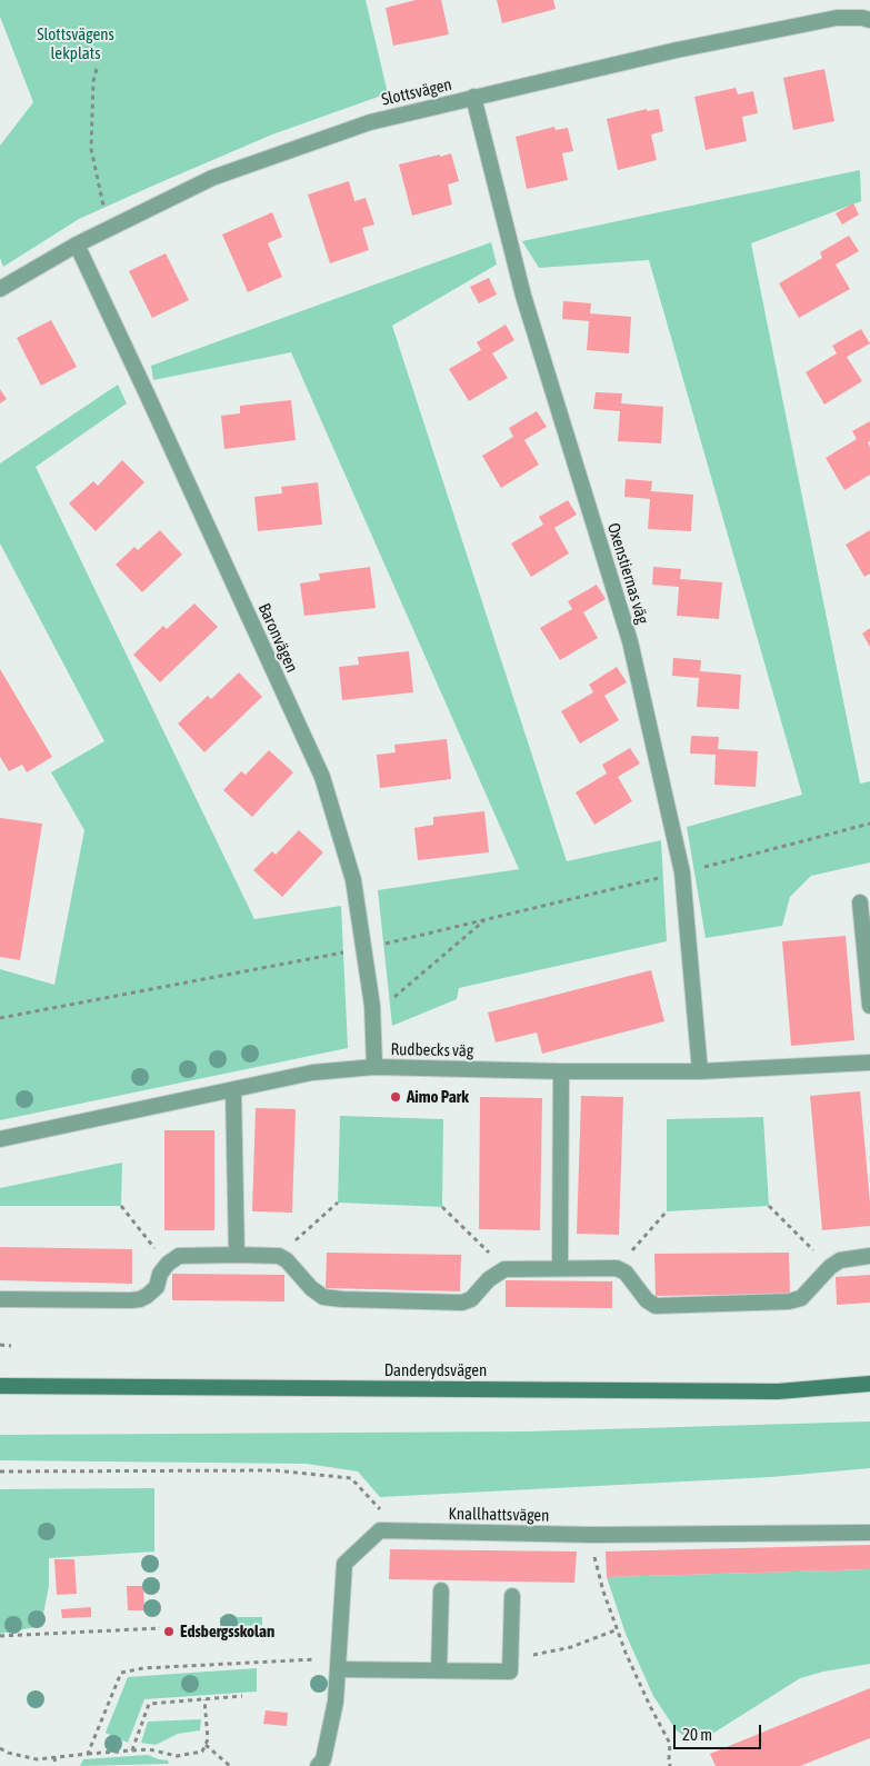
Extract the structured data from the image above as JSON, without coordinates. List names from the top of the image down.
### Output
{
  "streets": {
    "main road": ["Danderydsvägen"],
    "street": [
      "Slottsvägen",
      "Oxenstiernas väg",
      "Baronvägen",
      "Rudbecks väg",
      "Knallhattsvägen"
    ]
  },
  "crossings": [
    ["Slottsvägen", "Oxenstiernas väg"],
    ["Slottsvägen", "Baronvägen"],
    ["Oxenstiernas väg", "Rudbecks väg"],
    ["Baronvägen", "Rudbecks väg"]
  ],
  "parks": ["Slottsvägens lekplats"],
  "places": ["Aimo Park", "Edsbergsskolan"],
  "scale_bar": "20 m"
}
